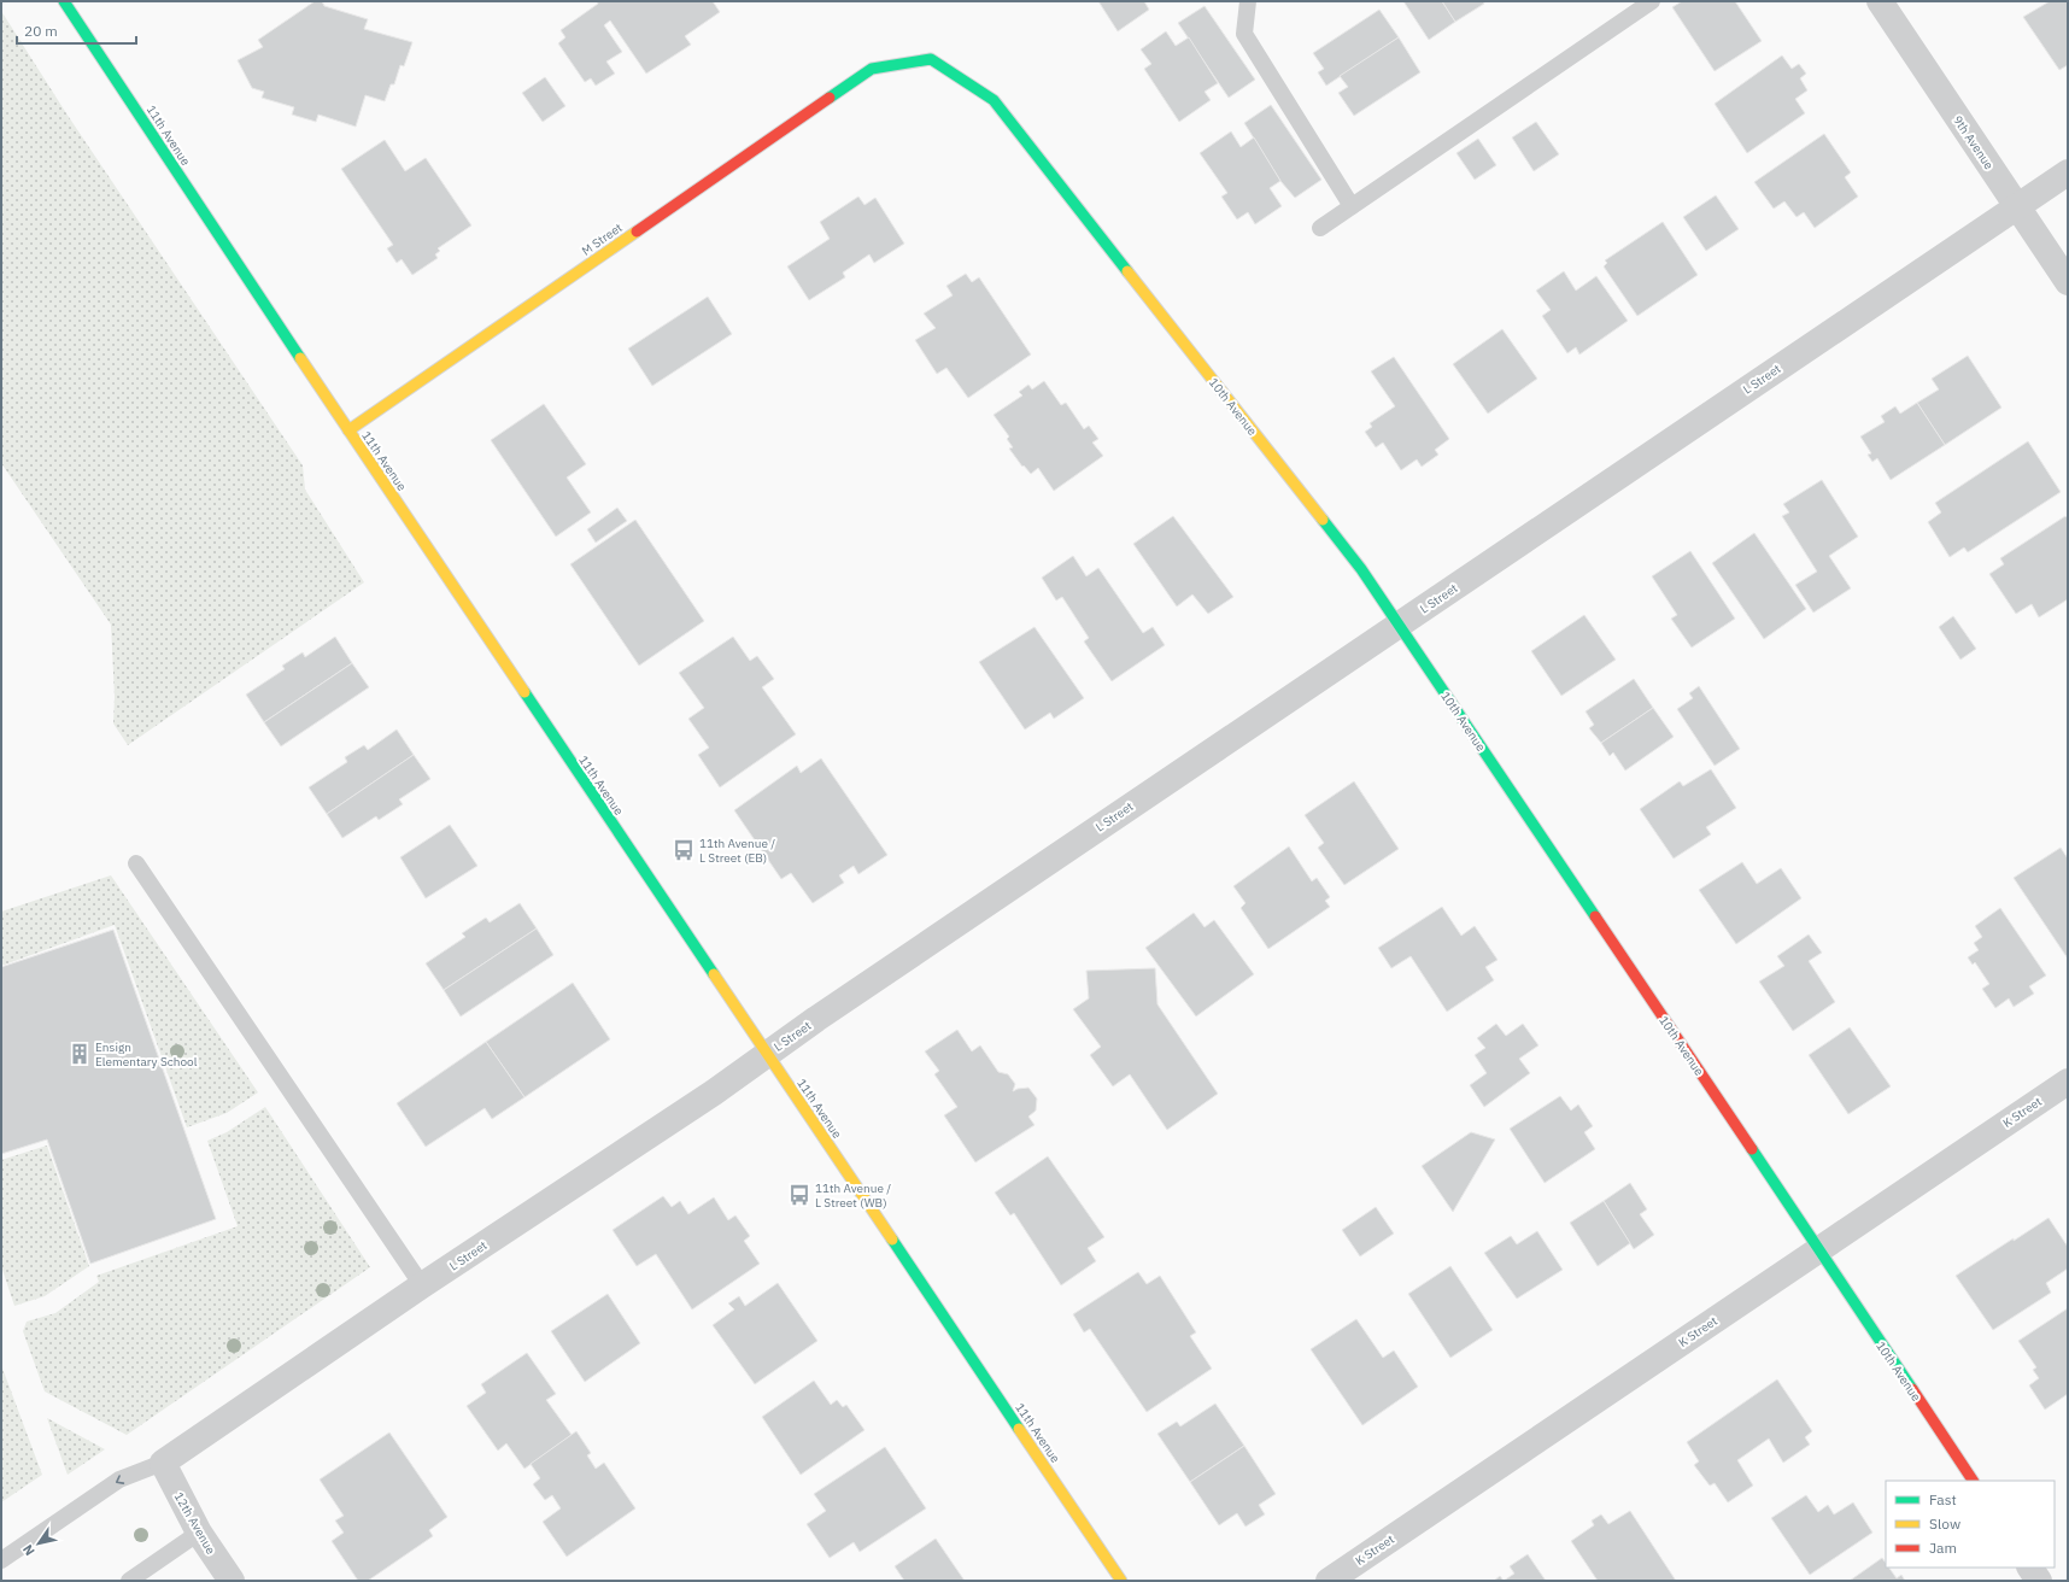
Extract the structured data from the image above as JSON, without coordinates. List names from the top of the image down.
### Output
{
  "streets": {
    "street": [
      "11th Avenue",
      "9th Avenue",
      "M Street",
      "L Street",
      "10th Avenue",
      "K Street",
      "12th Avenue"
    ]
  },
  "crossings": [
    ["11th Avenue", "M Street"],
    ["11th Avenue", "L Street"],
    ["9th Avenue", "L Street"],
    ["M Street", "10th Avenue"],
    ["L Street", "10th Avenue"],
    ["L Street", "12th Avenue"],
    ["10th Avenue", "K Street"]
  ],
  "places": {
    "bus stop": ["11th Avenue / L Street (EB)", "11th Avenue / L Street (WB)"],
    "building": ["Ensign Elementary School"]
  },
  "legend": ["Fast", "Slow", "Jam"],
  "scale_bar": "20 m",
  "north": "bottom left"
}
